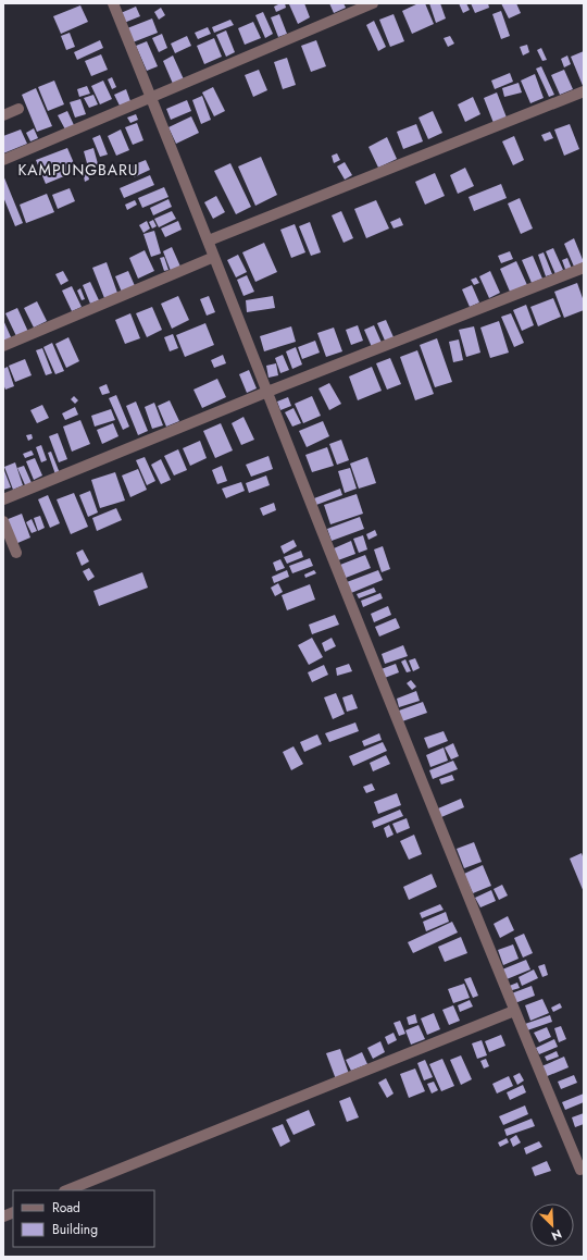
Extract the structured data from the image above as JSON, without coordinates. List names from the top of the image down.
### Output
{
  "districts": ["KAMPUNGBARU"],
  "legend": ["Road", "Building"],
  "north": "bottom right"
}
